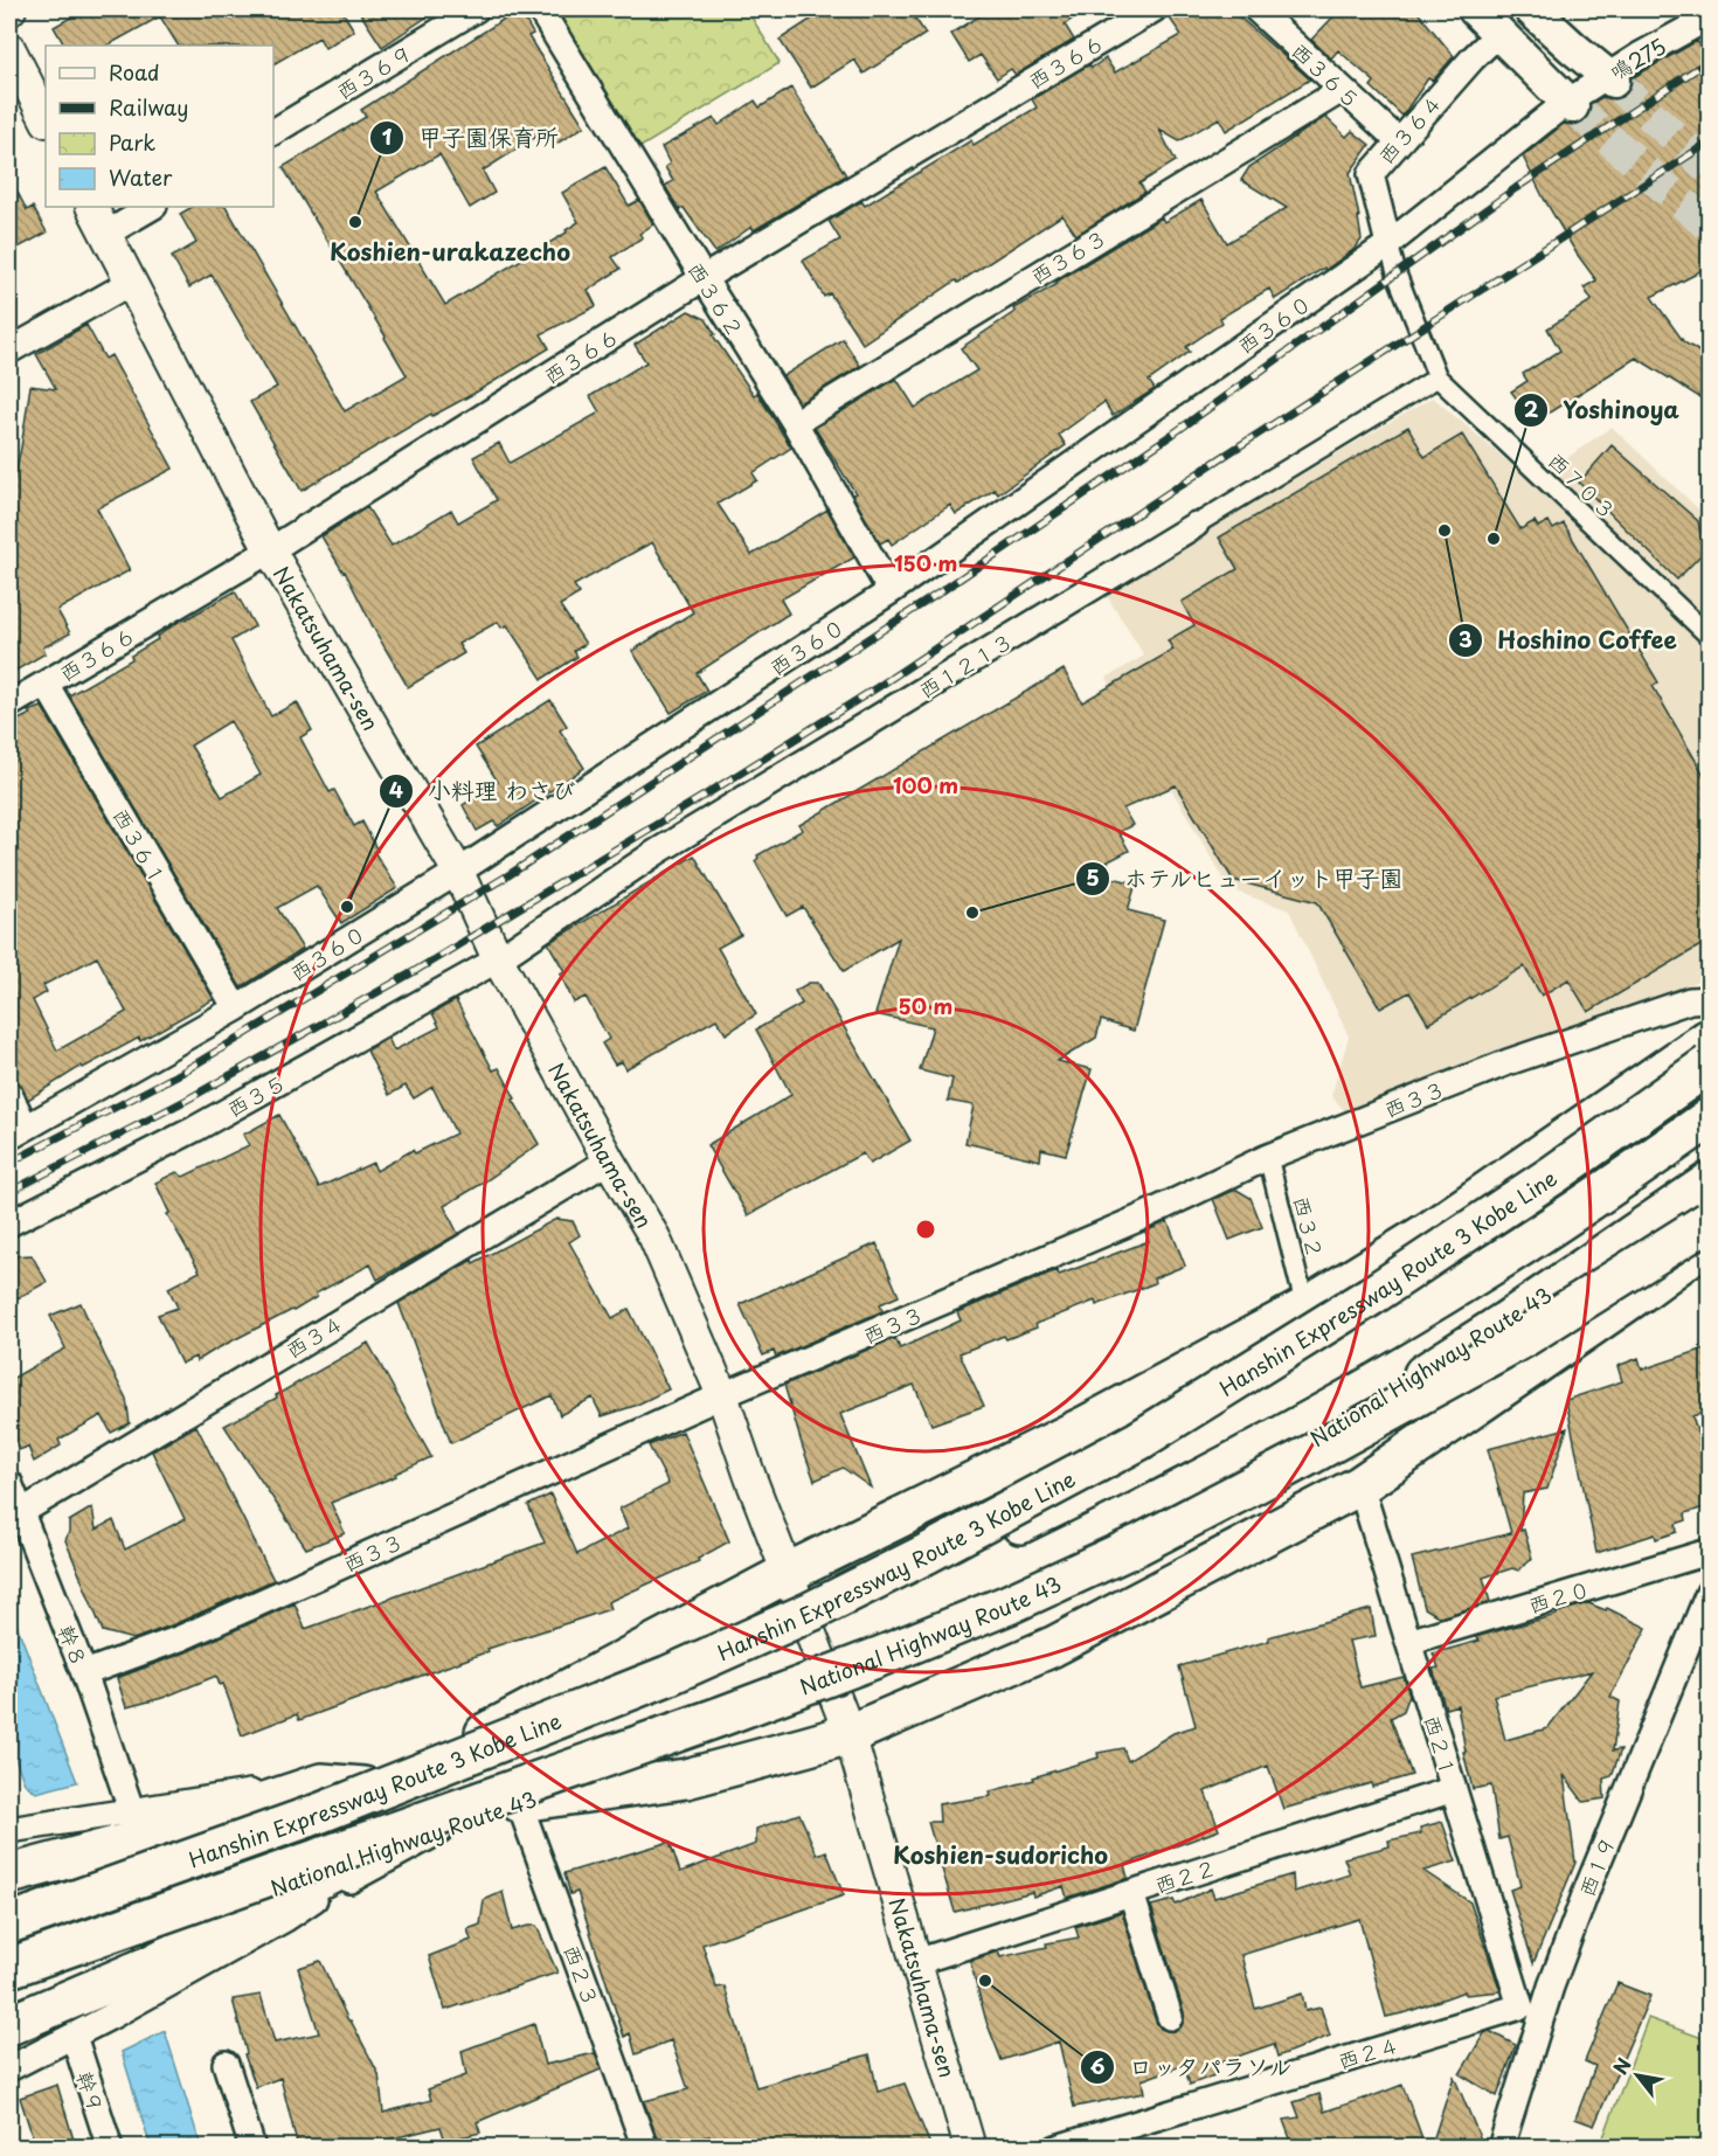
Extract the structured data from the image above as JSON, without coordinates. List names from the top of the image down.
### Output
{
  "streets": {
    "highway": ["Hanshin Expressway Route 3 Kobe Line", "National Highway Route 43"],
    "street": [
      "鳴275",
      "西３６６",
      "西３６９",
      "西３６５",
      "西３６４",
      "西３６３",
      "西３６２",
      "西３６０",
      "西７０３",
      "Nakatsuhama-sen",
      "西１２１３",
      "西３６１",
      "西３５",
      "西３３",
      "西３２",
      "西３４",
      "西２０",
      "幹８",
      "西２１",
      "西１９",
      "西２２",
      "西２３",
      "西２４",
      "幹９"
    ]
  },
  "crossings": [
    ["鳴275", "西３６０"],
    ["西３６６", "西３６２"],
    ["西３６６", "Nakatsuhama-sen"],
    ["西３６６", "西３６１"],
    ["西３６５", "西３６４"],
    ["西３６５", "西３６３"],
    ["西３６４", "西３６０"],
    ["西３６４", "西７０３"],
    ["西３６３", "西３６２"],
    ["西３６２", "西３６０"],
    ["西３６０", "西７０３"],
    ["西３６０", "Nakatsuhama-sen"],
    ["西３６０", "西３６１"],
    ["西７０３", "西１２１３"],
    ["Nakatsuhama-sen", "西１２１３"],
    ["Nakatsuhama-sen", "西３５"],
    ["Nakatsuhama-sen", "西３３"],
    ["Nakatsuhama-sen", "西３４"],
    ["Nakatsuhama-sen", "National Highway Route 43"],
    ["Nakatsuhama-sen", "西２２"],
    ["西１２１３", "西３５"],
    ["西３３", "西３２"],
    ["西３３", "幹８"],
    ["西３４", "幹８"],
    ["National Highway Route 43", "西２３"],
    ["西２０", "西２１"],
    ["西２１", "西２２"],
    ["西２１", "西２４"]
  ],
  "districts": ["Koshien-urakazecho", "Koshien-sudoricho"],
  "places": [
    "甲子園保育所",
    "Hoshino Coffee",
    "Yoshinoya",
    "小料理 わさび",
    "ホテルヒューイット甲子園",
    "ロッタパラソル"
  ],
  "legend": [
    "Road",
    "Railway",
    "Park",
    "Water"
  ],
  "north": "top left",
  "rings": ["150 m", "100 m", "50 m"]
}
